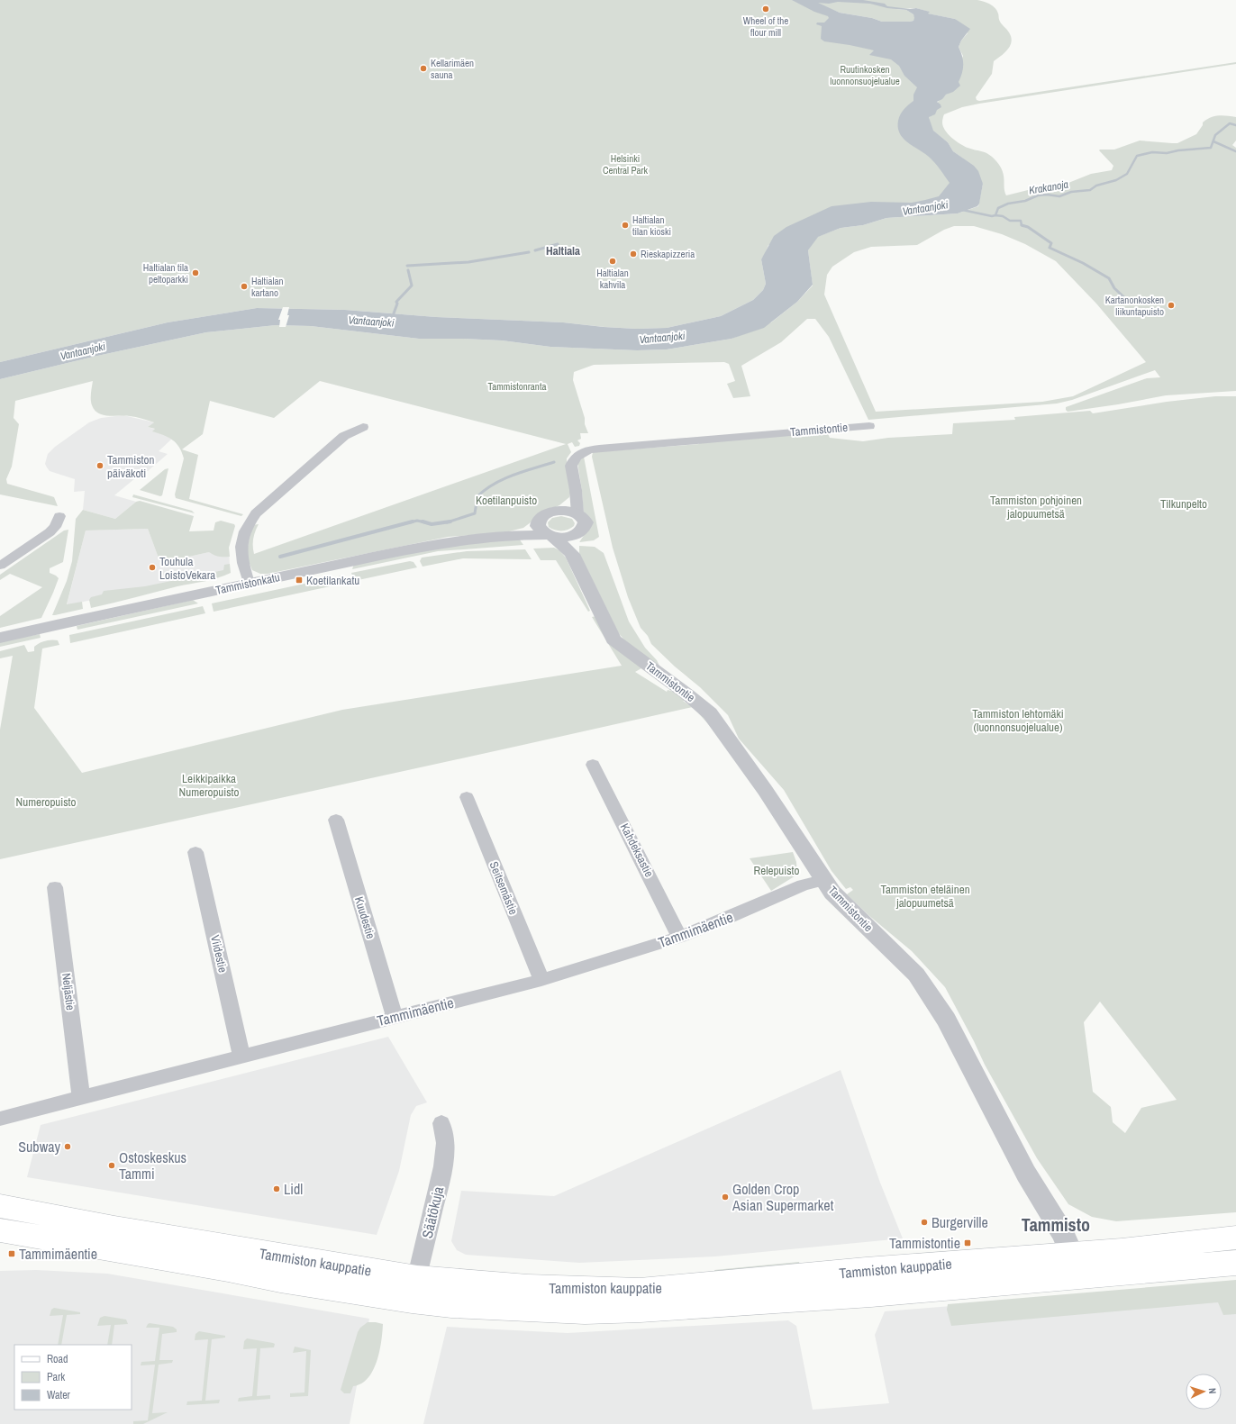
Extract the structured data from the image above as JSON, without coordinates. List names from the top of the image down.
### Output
{
  "streets": {
    "main road": ["Tammiston kauppatie"],
    "street": [
      "Tammistontie",
      "Tammistonkatu",
      "Kahdeksastie",
      "Seitsemästie",
      "Kuudestie",
      "Tammimäentie",
      "Viidestie",
      "Neljästie",
      "Säätökuja"
    ]
  },
  "crossings": [
    ["Tammistontie", "Tammistonkatu"],
    ["Tammistontie", "Tammimäentie"],
    ["Tammistontie", "Tammiston kauppatie"],
    ["Kahdeksastie", "Tammimäentie"],
    ["Seitsemästie", "Tammimäentie"],
    ["Kuudestie", "Tammimäentie"],
    ["Tammimäentie", "Viidestie"],
    ["Tammimäentie", "Neljästie"],
    ["Säätökuja", "Tammiston kauppatie"]
  ],
  "districts": ["Haltiala", "Tammisto"],
  "water": ["Krakanoja", "Vantaanjoki"],
  "parks": [
    "Ruutinkosken luonnonsuojelualue",
    "Helsinki Central Park",
    "Tammistonranta",
    "Koetilanpuisto",
    "Tammiston pohjoinen jalopuumetsä",
    "Tilkunpelto",
    "Tammiston lehtomäki (luonnonsuojelualue)",
    "Leikkipaikka Numeropuisto",
    "Numeropuisto",
    "Relepuisto",
    "Tammiston eteläinen jalopuumetsä"
  ],
  "places": {
    "other": [
      "Wheel of the flour mill",
      "Kellarimäen sauna",
      "Haltialan tilan kioski",
      "Rieskapizzeria",
      "Haltialan kahvila",
      "Haltialan tila peltoparkki",
      "Haltialan kartano",
      "Kartanonkosken liikuntapuisto",
      "Tammiston päiväkoti",
      "Touhula LoistoVekara",
      "Subway",
      "Ostoskeskus Tammi",
      "Lidl",
      "Golden Crop Asian Supermarket",
      "Burgerville"
    ],
    "transit": ["Koetilankatu", "Tammistontie", "Tammimäentie"]
  },
  "legend": ["Road", "Park", "Water"],
  "north": "right"
}
